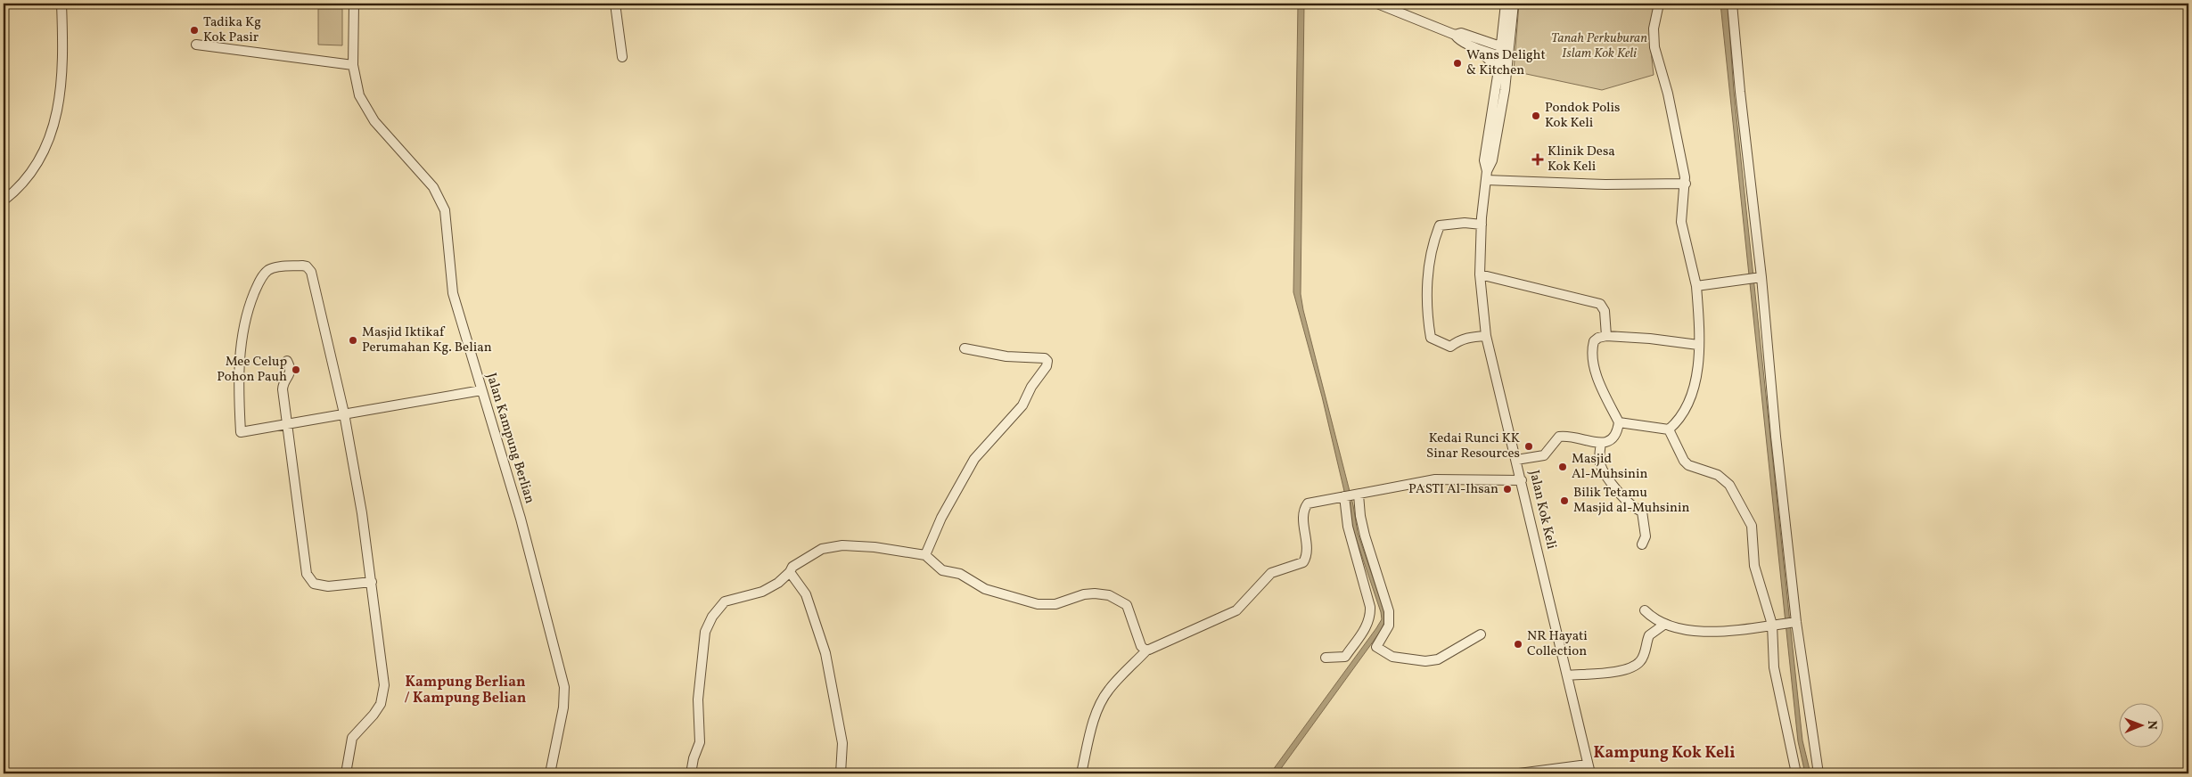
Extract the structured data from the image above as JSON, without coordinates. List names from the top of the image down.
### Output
{
  "streets": {
    "street": ["Jalan Kampung Berlian", "Jalan Kok Keli"]
  },
  "districts": ["Kampung Berlian / Kampung Belian", "Kampung Kok Keli"],
  "parks": ["Tanah Perkuburan Islam Kok Keli"],
  "places": {
    "other": [
      "Tadika Kg Kok Pasir",
      "Wans Delight & Kitchen",
      "Pondok Polis Kok Keli",
      "Masjid Iktikaf Perumahan Kg. Belian",
      "Mee Celup Pohon Pauh",
      "Kedai Runci KK Sinar Resources",
      "Masjid Al-Muhsinin",
      "PASTI Al-Ihsan",
      "Bilik Tetamu Masjid al-Muhsinin",
      "NR Hayati Collection"
    ],
    "health": ["Klinik Desa Kok Keli"]
  },
  "north": "right"
}
